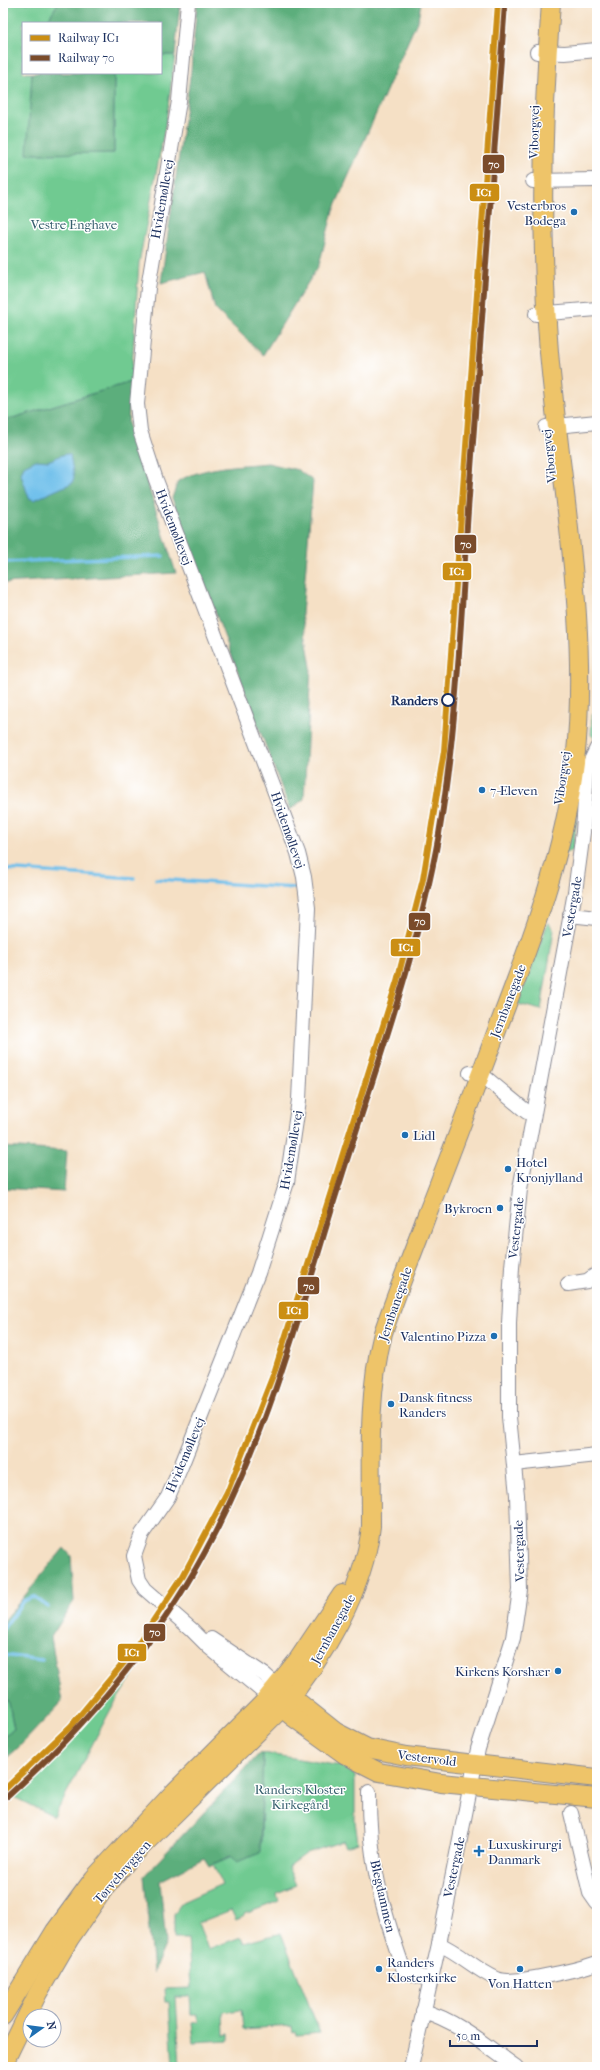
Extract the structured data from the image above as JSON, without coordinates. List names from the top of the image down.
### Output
{
  "streets": {
    "main road": [
      "Viborgvej",
      "Jernbanegade",
      "Vestervold",
      "Tørvebryggen"
    ],
    "street": ["Hvidemøllevej", "Vestergade", "Blegdammen"]
  },
  "crossings": [
    ["Viborgvej", "Jernbanegade"],
    ["Hvidemøllevej", "Jernbanegade"],
    ["Hvidemøllevej", "Vestervold"],
    ["Hvidemøllevej", "Tørvebryggen"],
    ["Vestergade", "Vestervold"],
    ["Vestergade", "Blegdammen"],
    ["Jernbanegade", "Vestervold"],
    ["Jernbanegade", "Tørvebryggen"],
    ["Vestervold", "Tørvebryggen"]
  ],
  "parks": ["Vestre Enghave", "Randers Kloster Kirkegård"],
  "places": {
    "other": [
      "Vesterbros Bodega",
      "Randers",
      "7-Eleven",
      "Lidl",
      "Hotel Kronjylland",
      "Bykroen",
      "Valentino Pizza",
      "Dansk fitness Randers",
      "Kirkens Korshær",
      "Randers Klosterkirke",
      "Von Hatten"
    ],
    "health": ["Luxuskirurgi Danmark"]
  },
  "lines": ["rail line IC1", "rail line 70"],
  "legend": ["Railway IC1", "Railway 70"],
  "scale_bar": "50 m",
  "north": "right"
}
